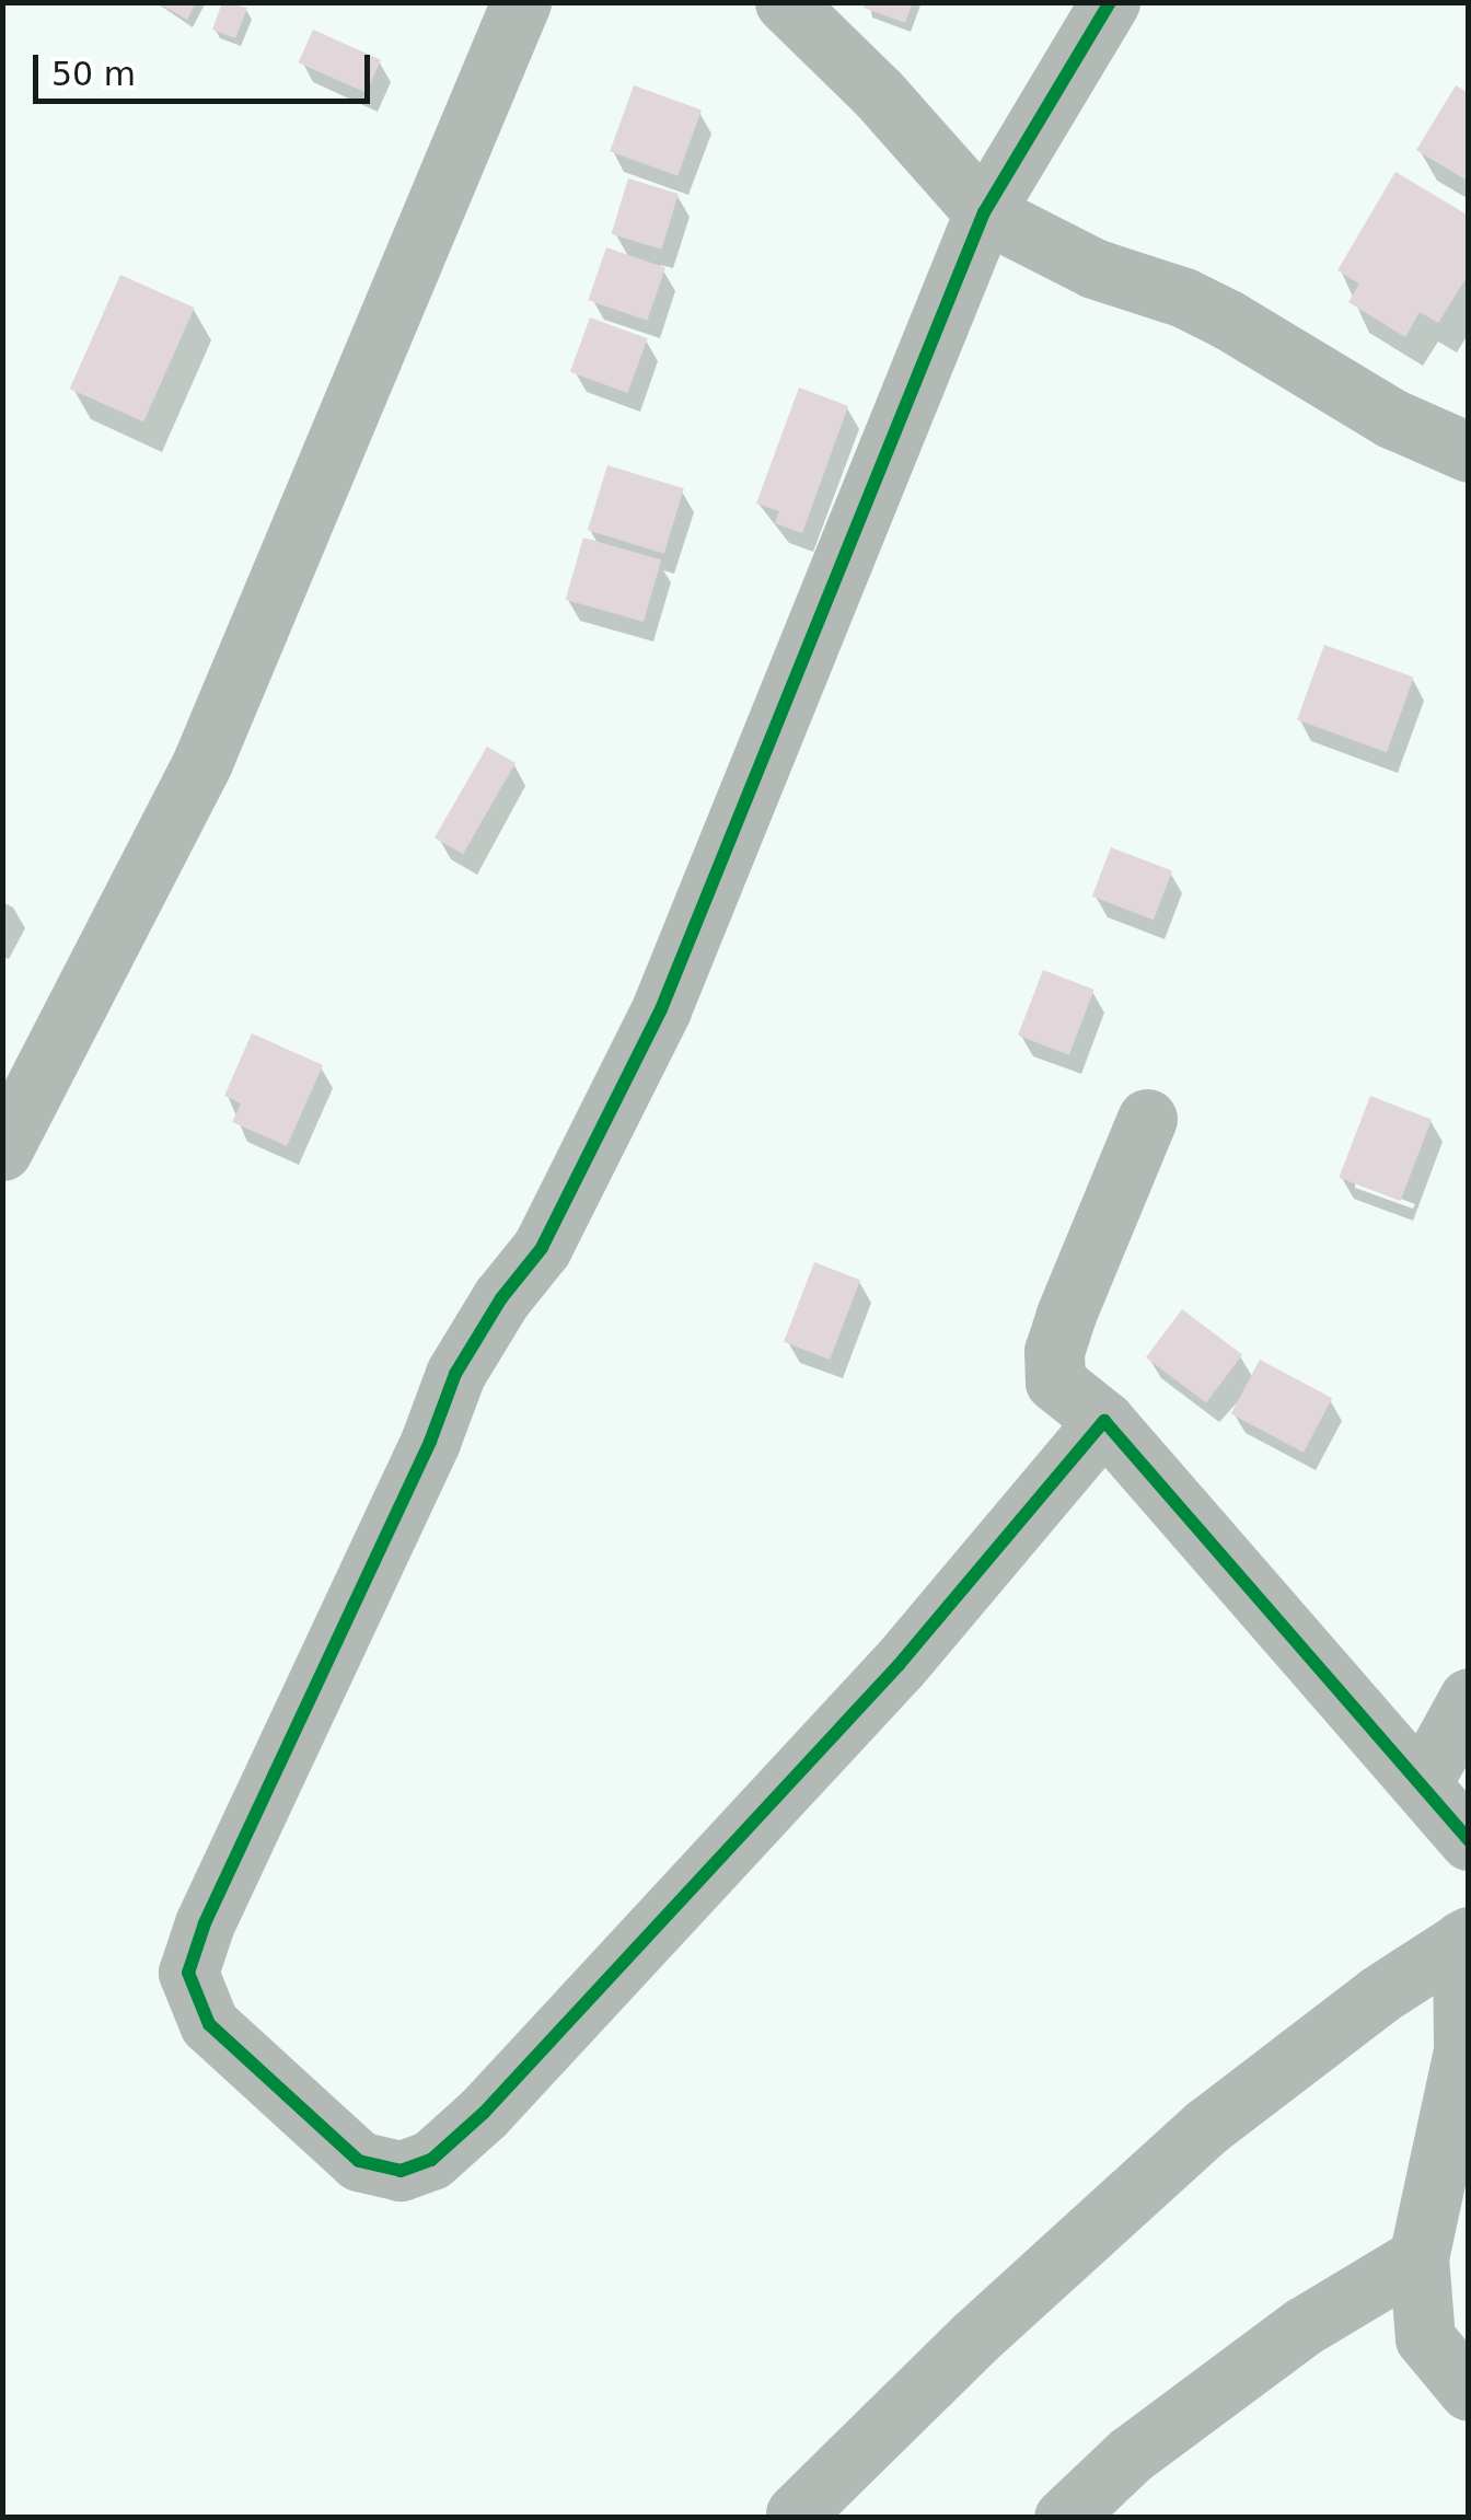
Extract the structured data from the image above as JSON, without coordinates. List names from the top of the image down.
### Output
{
  "scale_bar": "50 m"
}
